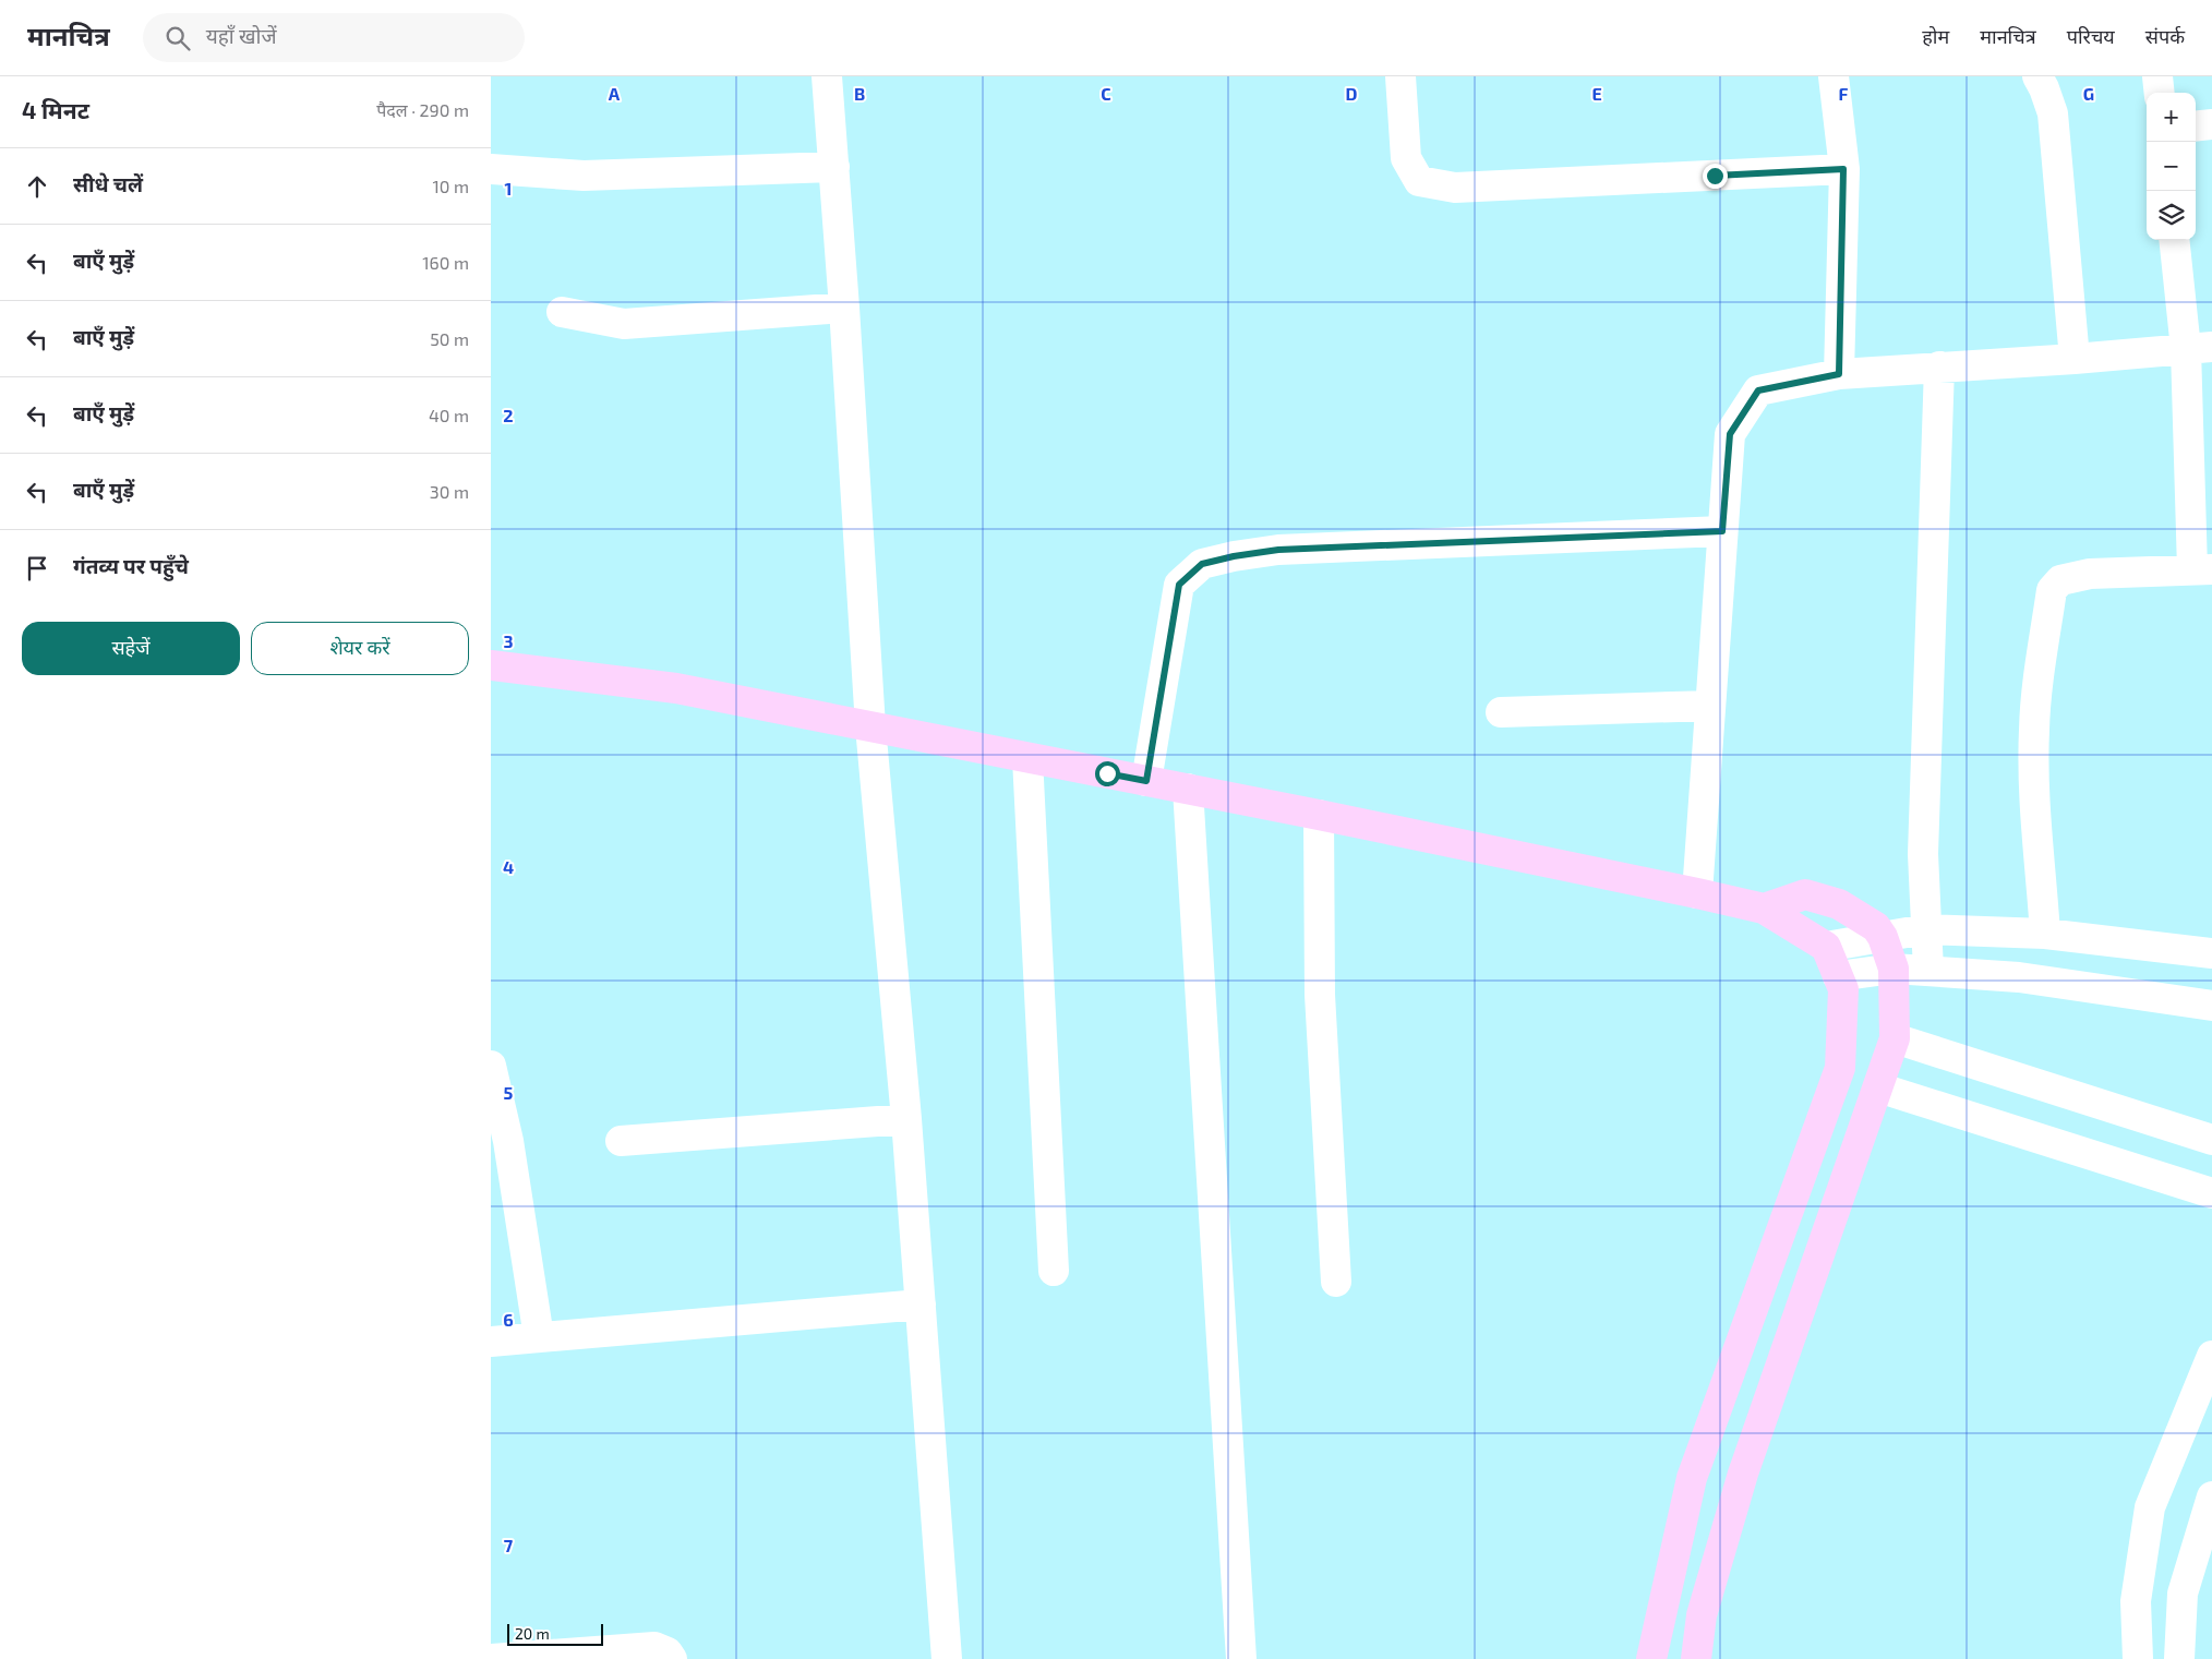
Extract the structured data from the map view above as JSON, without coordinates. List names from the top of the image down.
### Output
{
  "scale_bar": "20 m",
  "page": {
    "header": "मानचित्र",
    "search": "यहाँ खोजें",
    "nav": [
      "होम",
      "मानचित्र",
      "परिचय",
      "संपर्क"
    ],
    "heading": ["4 मिनट", "पैदल · 290 m"],
    "map_buttons": ["+", "−"],
    "list": [
      ["सीधे चलें", "10 m"],
      ["बाएँ मुड़ें", "160 m"],
      ["बाएँ मुड़ें", "50 m"],
      ["बाएँ मुड़ें", "40 m"],
      ["बाएँ मुड़ें", "30 m"],
      "गंतव्य पर पहुँचे"
    ],
    "buttons": ["सहेजें", "शेयर करें"],
    "scale": "20 m"
  },
  "grid": {
    "columns": [
      "A",
      "B",
      "C",
      "D",
      "E",
      "F",
      "G"
    ],
    "rows": [
      "1",
      "2",
      "3",
      "4",
      "5",
      "6",
      "7"
    ]
  }
}
